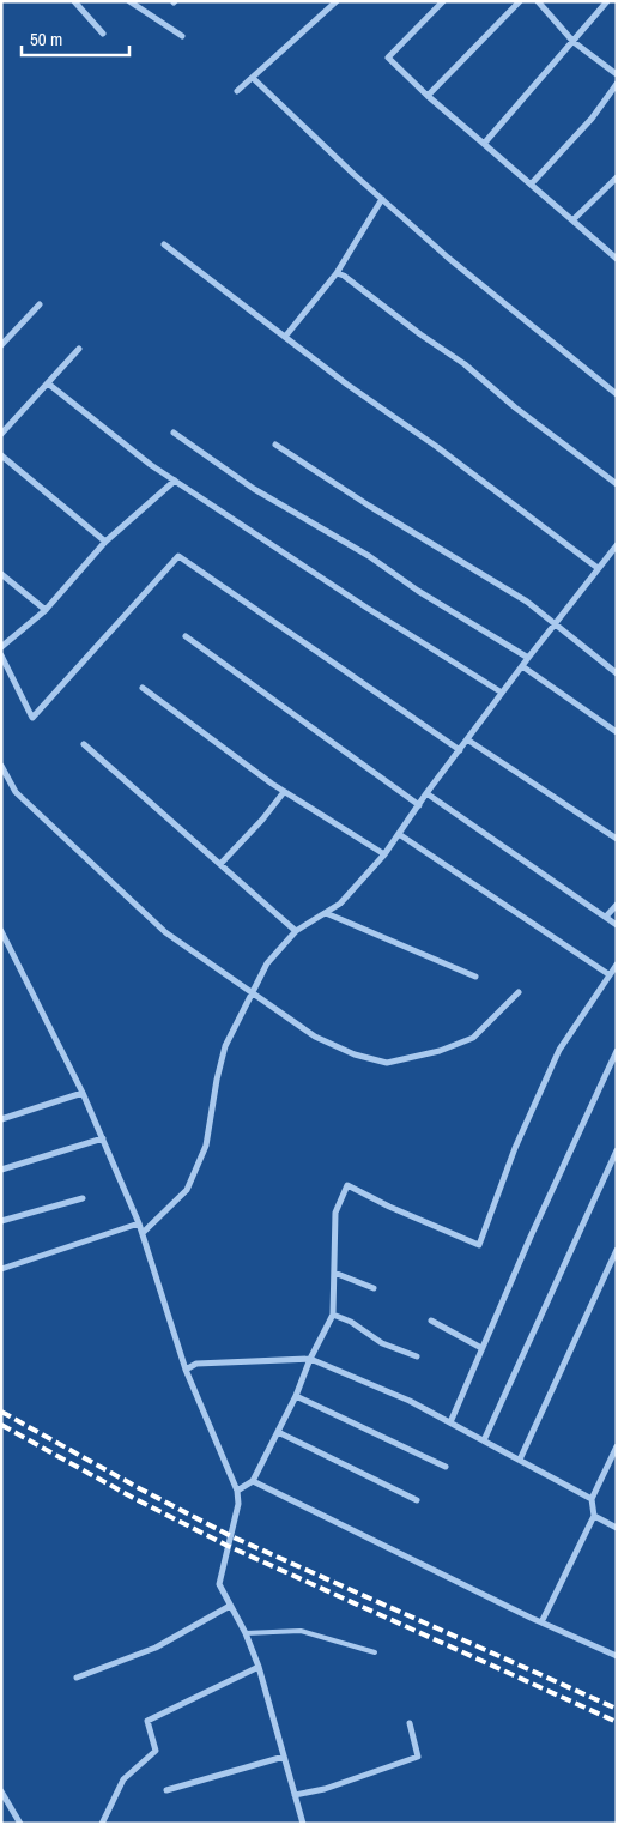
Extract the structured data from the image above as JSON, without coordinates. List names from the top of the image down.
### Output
{
  "scale_bar": "50 m"
}
